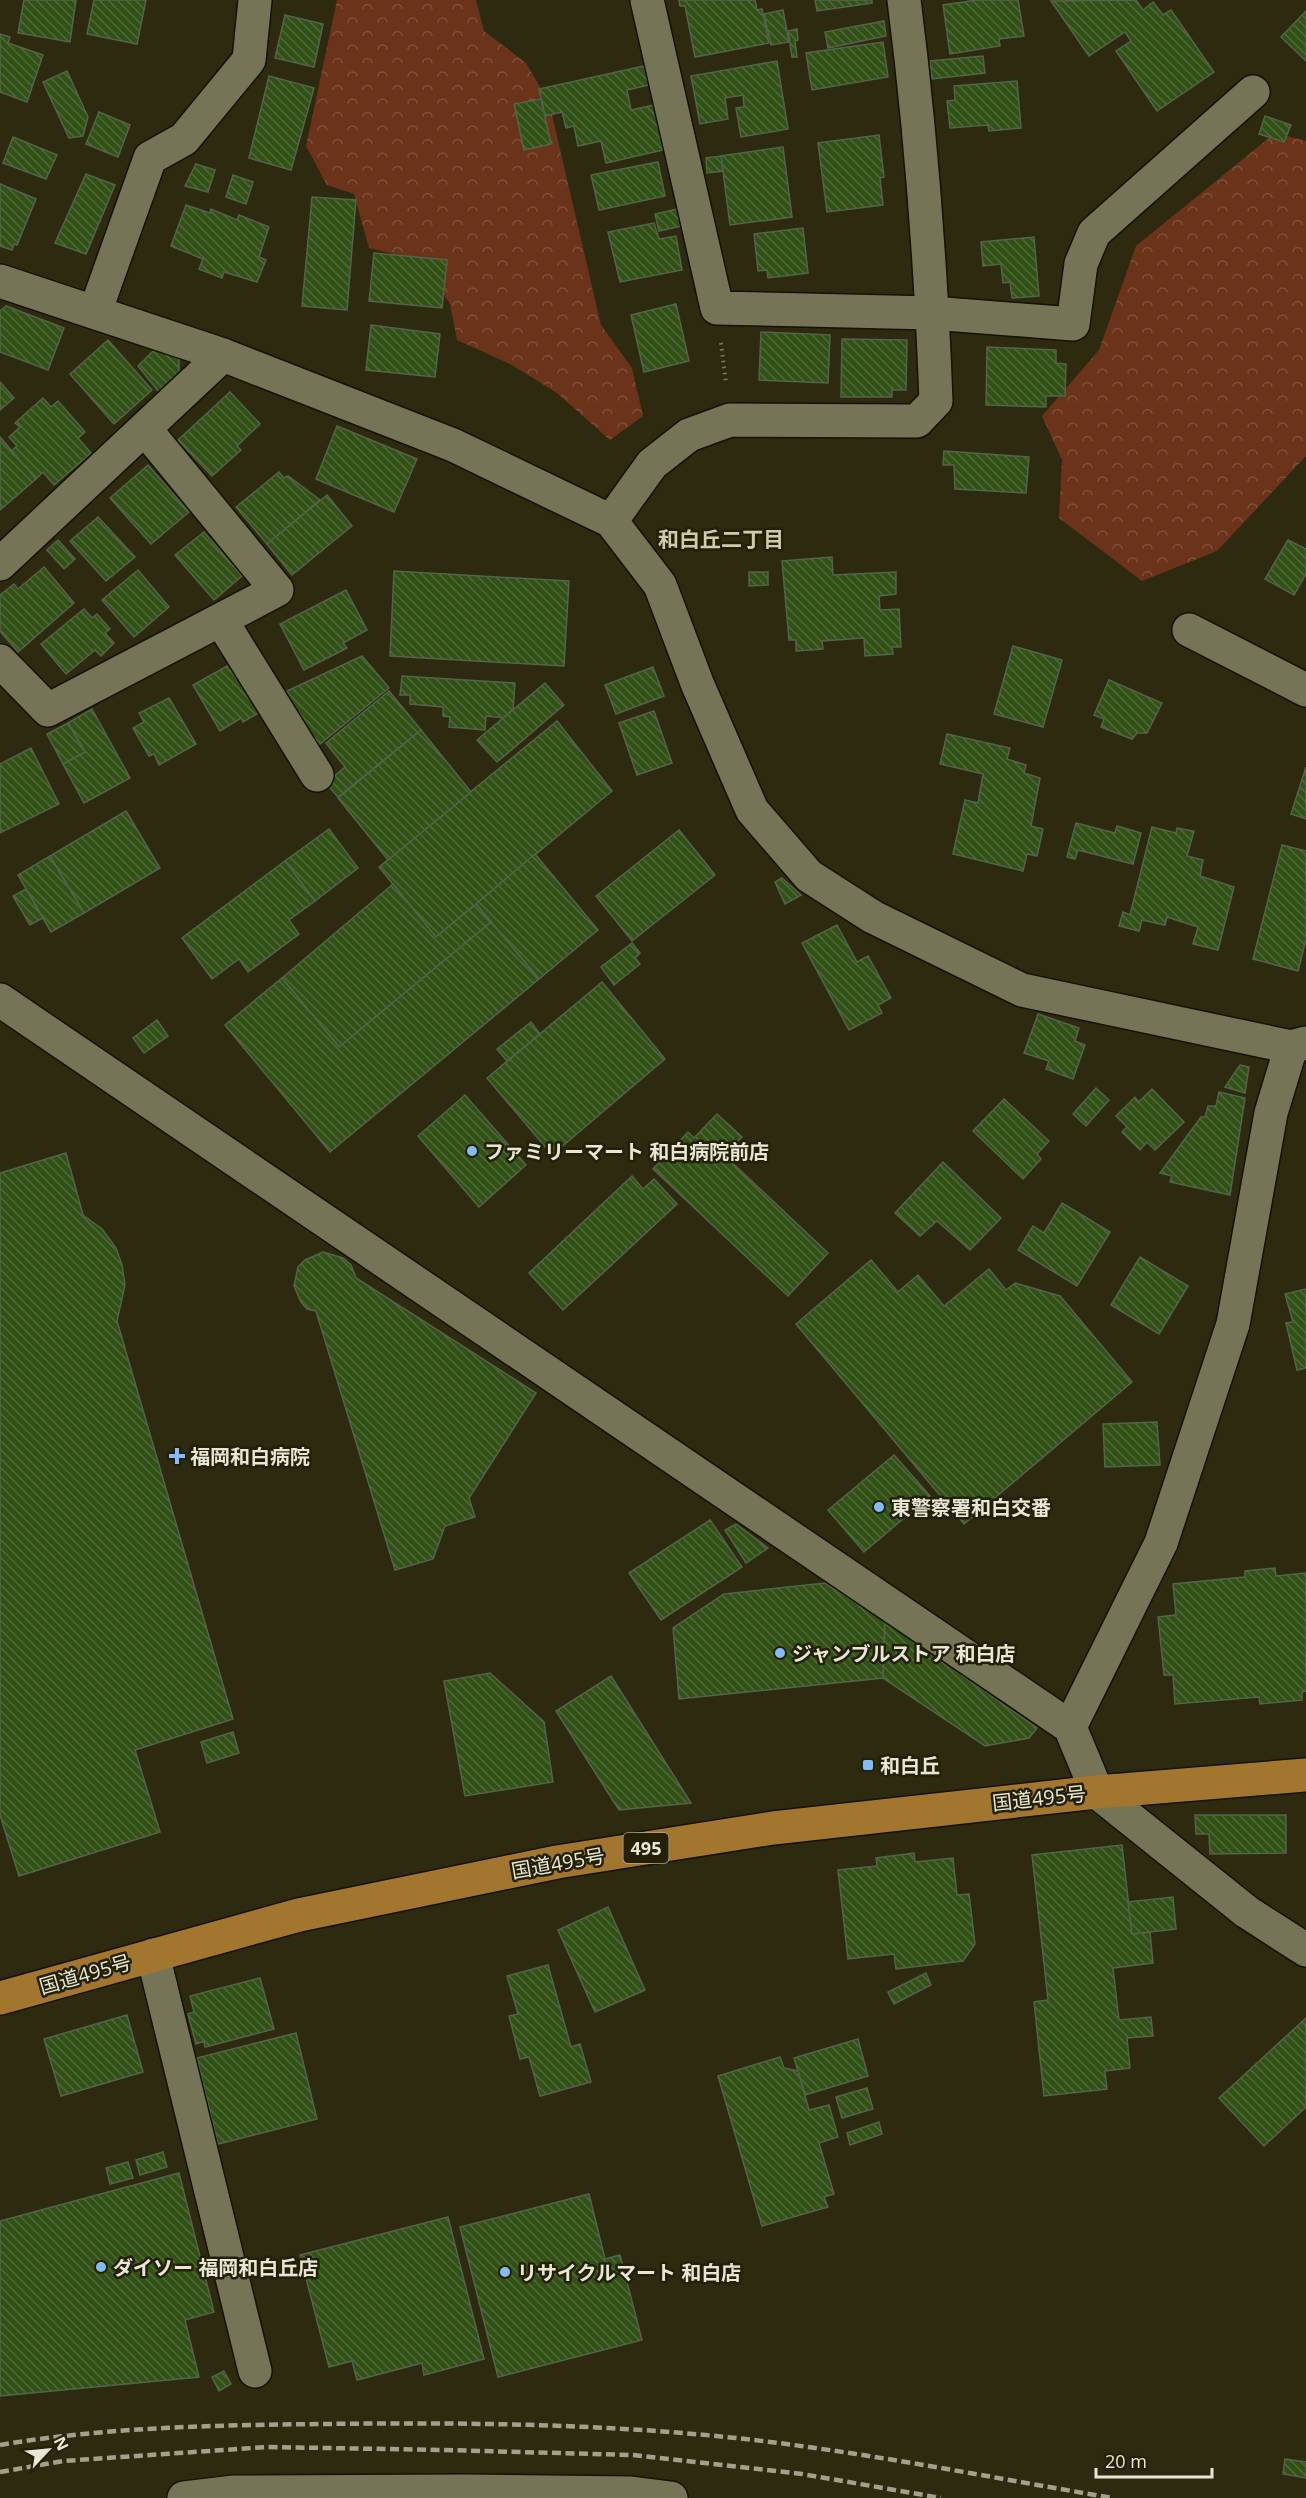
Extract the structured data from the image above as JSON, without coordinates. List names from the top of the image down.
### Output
{
  "streets": {
    "highway": ["国道495号", "495"]
  },
  "districts": ["和白丘二丁目"],
  "places": {
    "other": [
      "ファミリーマート 和白病院前店",
      "東警察署和白交番",
      "ジャンブルストア 和白店",
      "ダイソー 福岡和白丘店",
      "リサイクルマート 和白店"
    ],
    "health": ["福岡和白病院"],
    "transit": ["和白丘"]
  },
  "scale_bar": "20 m",
  "north": "top right"
}
